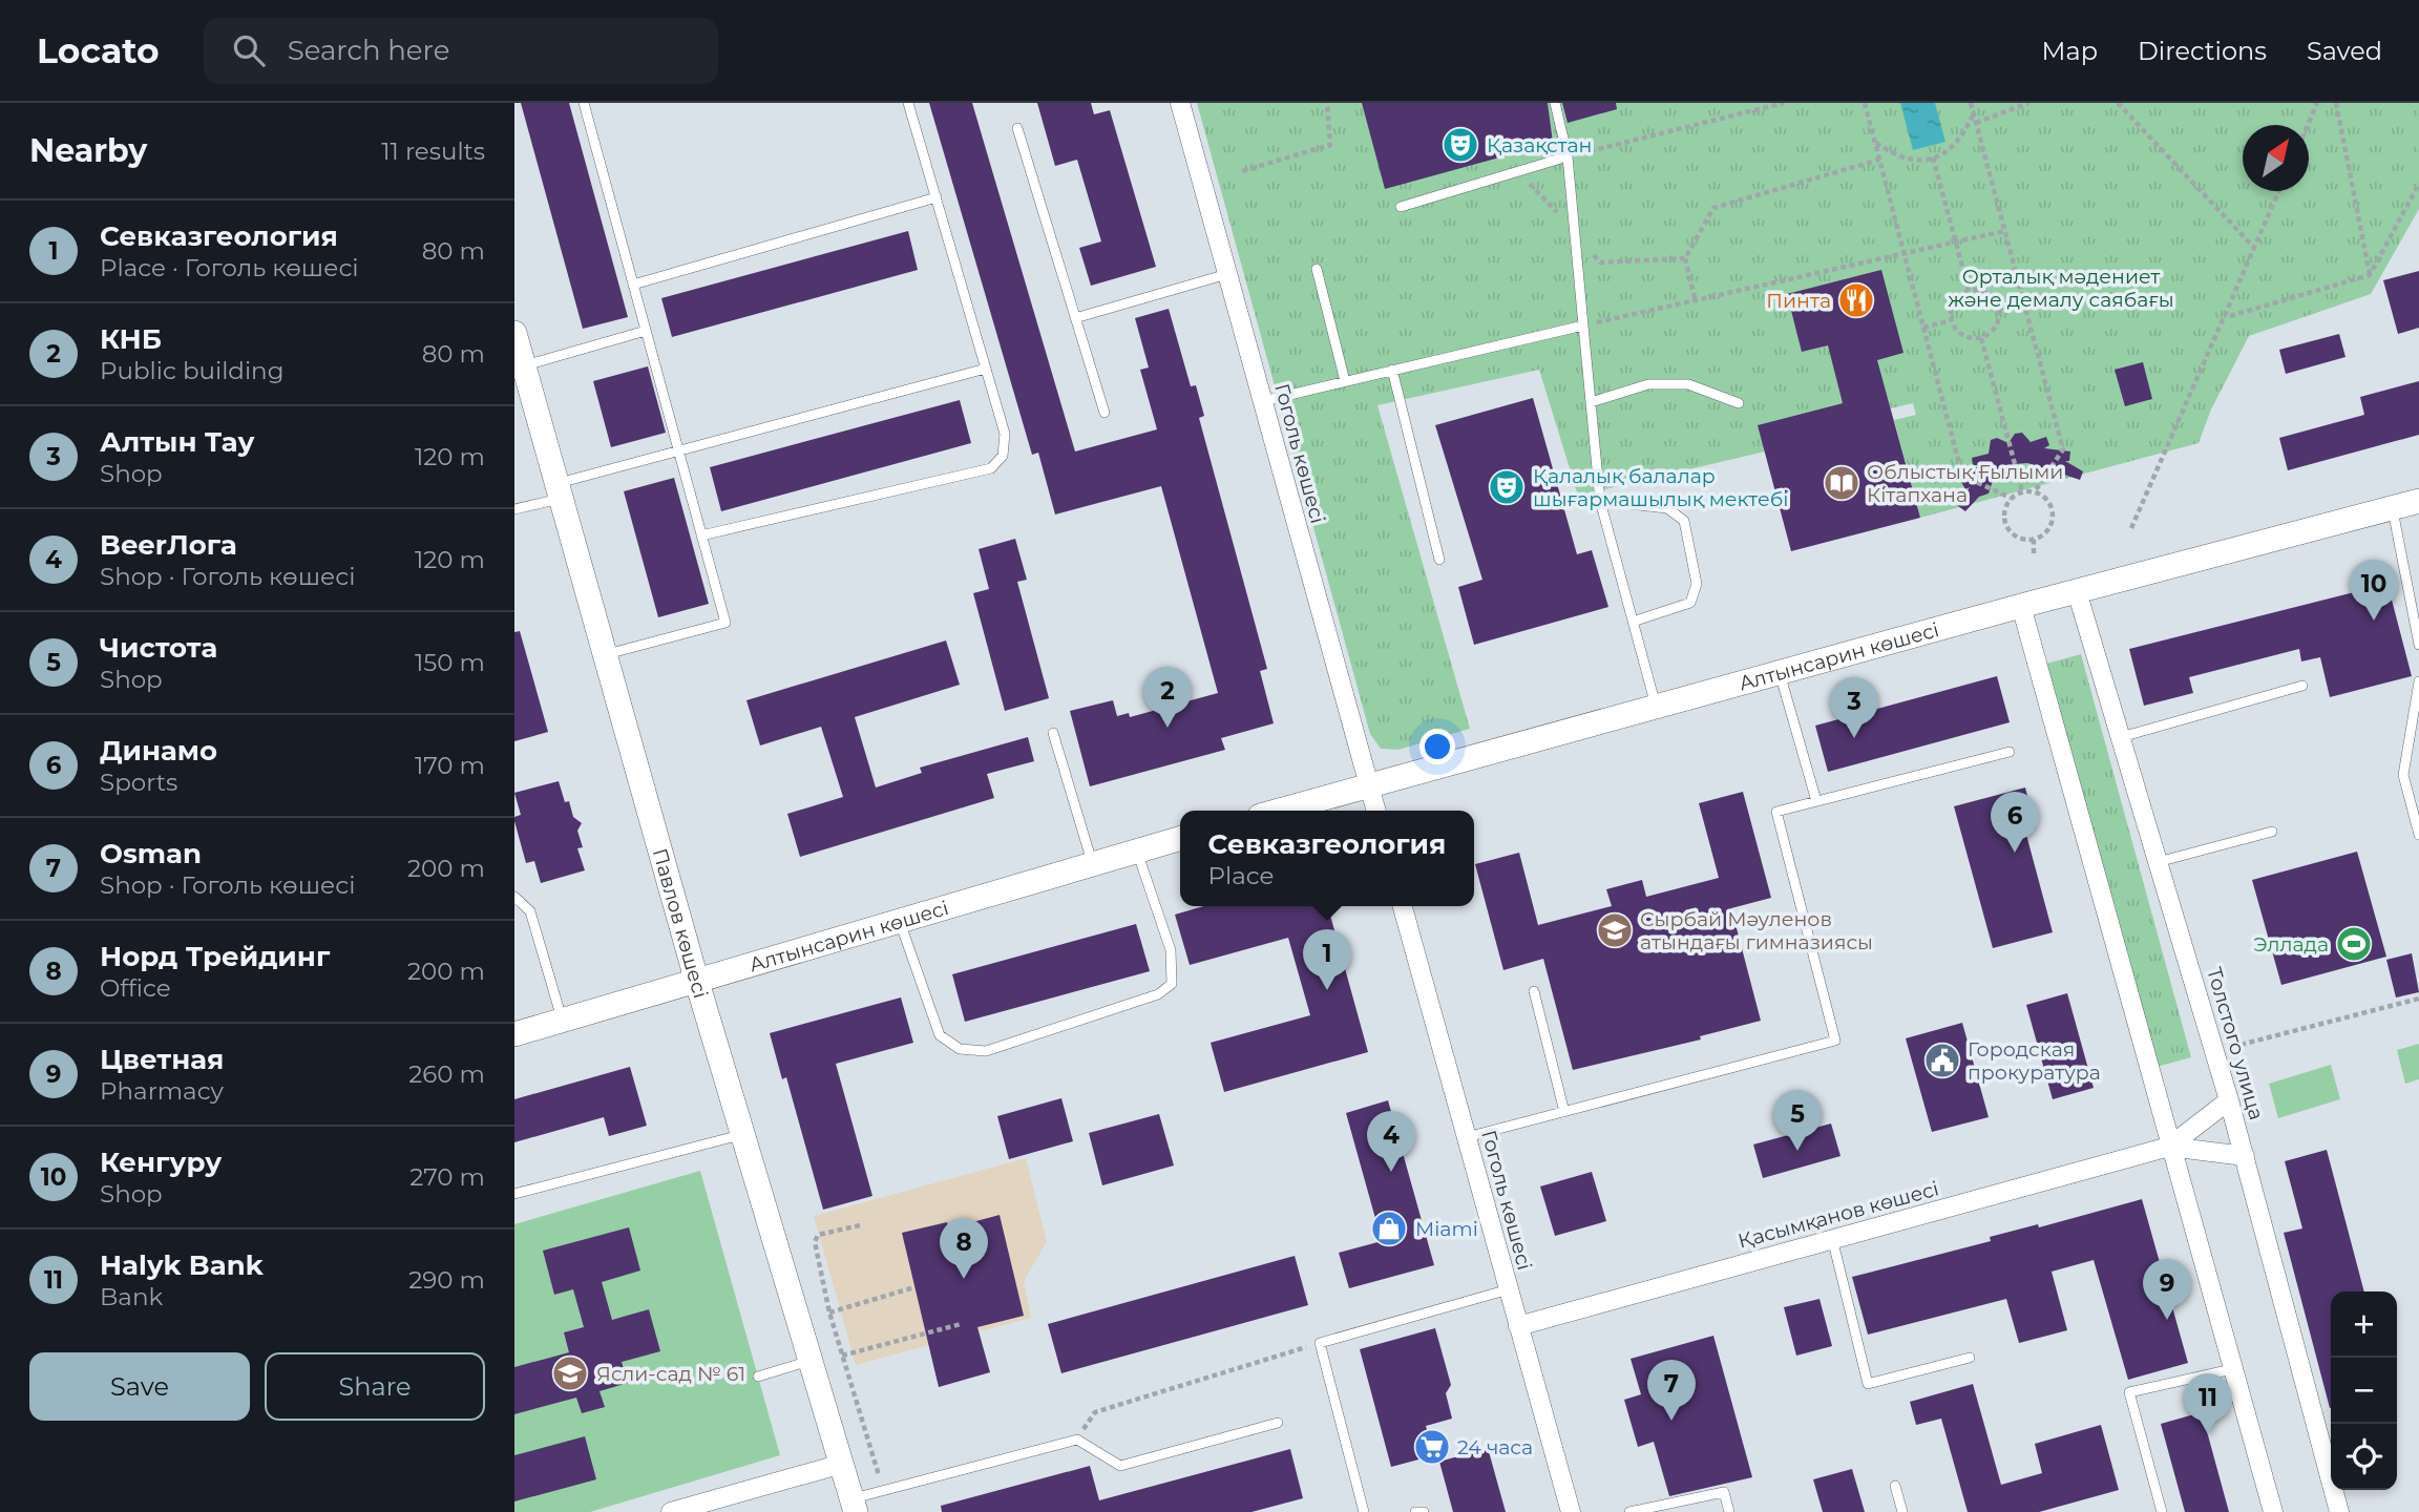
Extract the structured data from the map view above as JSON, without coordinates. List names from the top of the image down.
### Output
{
  "streets": {
    "street": [
      "Гоголь көшесі",
      "Алтынсарин көшесі",
      "Павлов көшесі",
      "Толстого улица",
      "Қасымқанов көшесі"
    ]
  },
  "crossings": [
    ["Гоголь көшесі", "Алтынсарин көшесі"],
    ["Гоголь көшесі", "Қасымқанов көшесі"],
    ["Алтынсарин көшесі", "Павлов көшесі"],
    ["Алтынсарин көшесі", "Толстого улица"],
    ["Толстого улица", "Қасымқанов көшесі"]
  ],
  "parks": ["Орталық мәдениет және демалу саябағы"],
  "places": {
    "theatre": ["Қазақстан", "Қалалық балалар шығармашылық мектебі"],
    "restaurant": ["Пинта"],
    "library": ["Облыстық Ғылыми Кітапхана"],
    "school or university": ["Сырбай Мәуленов атындағы гимназиясы", "Ясли-сад № 61"],
    "sports": ["Эллада"],
    "public building": ["Городская прокуратура"],
    "shop": ["Miami"],
    "supermarket": ["24 часа"]
  },
  "north": "top right",
  "page": {
    "header": "Locato",
    "search": "Search here",
    "nav": ["Map", "Directions", "Saved"],
    "heading": ["Nearby", "11 results"],
    "list": [
      {
        "mark": "1",
        "name": "Севказгеология",
        "note": "Place · Гоголь көшесі",
        "value": "80 m"
      },
      {
        "mark": "2",
        "name": "КНБ",
        "note": "Public building",
        "value": "80 m"
      },
      {
        "mark": "3",
        "name": "Алтын Тау",
        "note": "Shop",
        "value": "120 m"
      },
      {
        "mark": "4",
        "name": "BeerЛога",
        "note": "Shop · Гоголь көшесі",
        "value": "120 m"
      },
      {
        "mark": "5",
        "name": "Чистота",
        "note": "Shop",
        "value": "150 m"
      },
      {
        "mark": "6",
        "name": "Динамо",
        "note": "Sports",
        "value": "170 m"
      },
      {
        "mark": "7",
        "name": "Osman",
        "note": "Shop · Гоголь көшесі",
        "value": "200 m"
      },
      {
        "mark": "8",
        "name": "Норд Трейдинг",
        "note": "Office",
        "value": "200 m"
      },
      {
        "mark": "9",
        "name": "Цветная",
        "note": "Pharmacy",
        "value": "260 m"
      },
      {
        "mark": "10",
        "name": "Кенгуру",
        "note": "Shop",
        "value": "270 m"
      },
      {
        "mark": "11",
        "name": "Halyk Bank",
        "note": "Bank",
        "value": "290 m"
      }
    ],
    "pins": [
      "10",
      "2",
      "3",
      "6",
      "1",
      "5",
      "4",
      "8",
      "9",
      "7",
      "11"
    ],
    "popup": ["Севказгеология", "Place"],
    "map_buttons": ["+", "−"],
    "buttons": ["Save", "Share"]
  }
}
